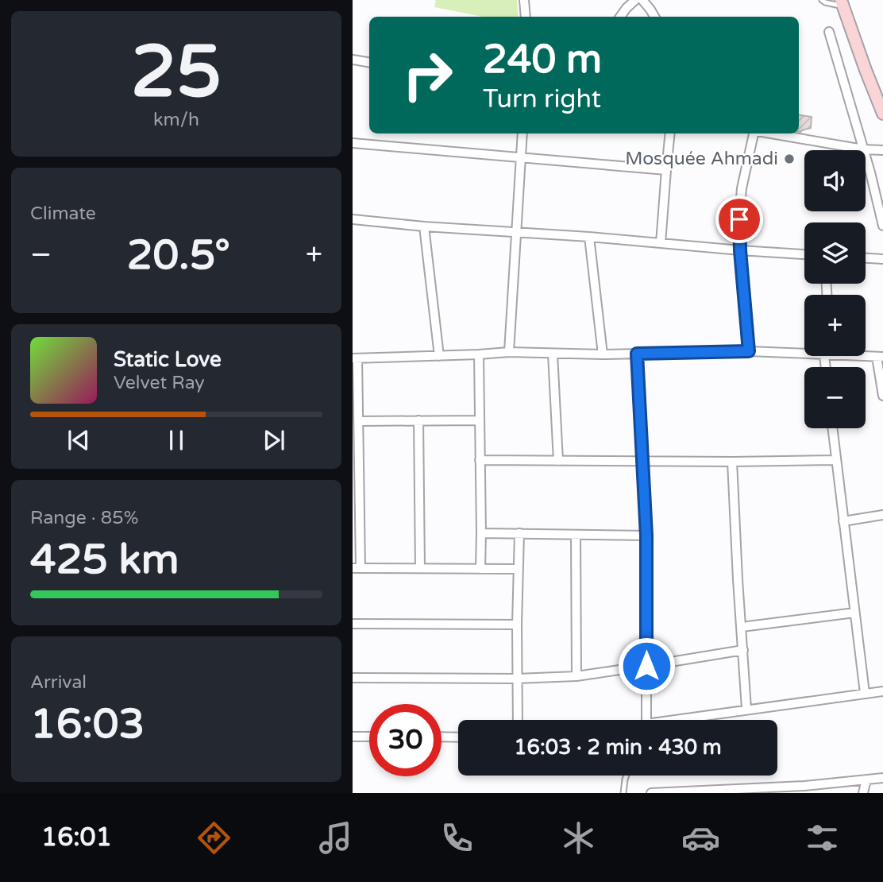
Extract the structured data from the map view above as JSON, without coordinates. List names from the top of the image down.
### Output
{
  "places": ["Mosquée Ahmadi"],
  "page": {
    "tile": [
      ["25", "km/h"],
      "Climate",
      ["Range · 85%", "425 km"],
      ["Arrival", "16:03"]
    ],
    "turn": ["240 m", "Turn right"],
    "map_buttons": ["+", "−"],
    "heat": ["−", "20.5°", "+"],
    "song": ["Static Love", "Velvet Ray"],
    "limit": "30",
    "trip": "16:03 · 2 min · 430 m",
    "tabs": "16:01"
  }
}
